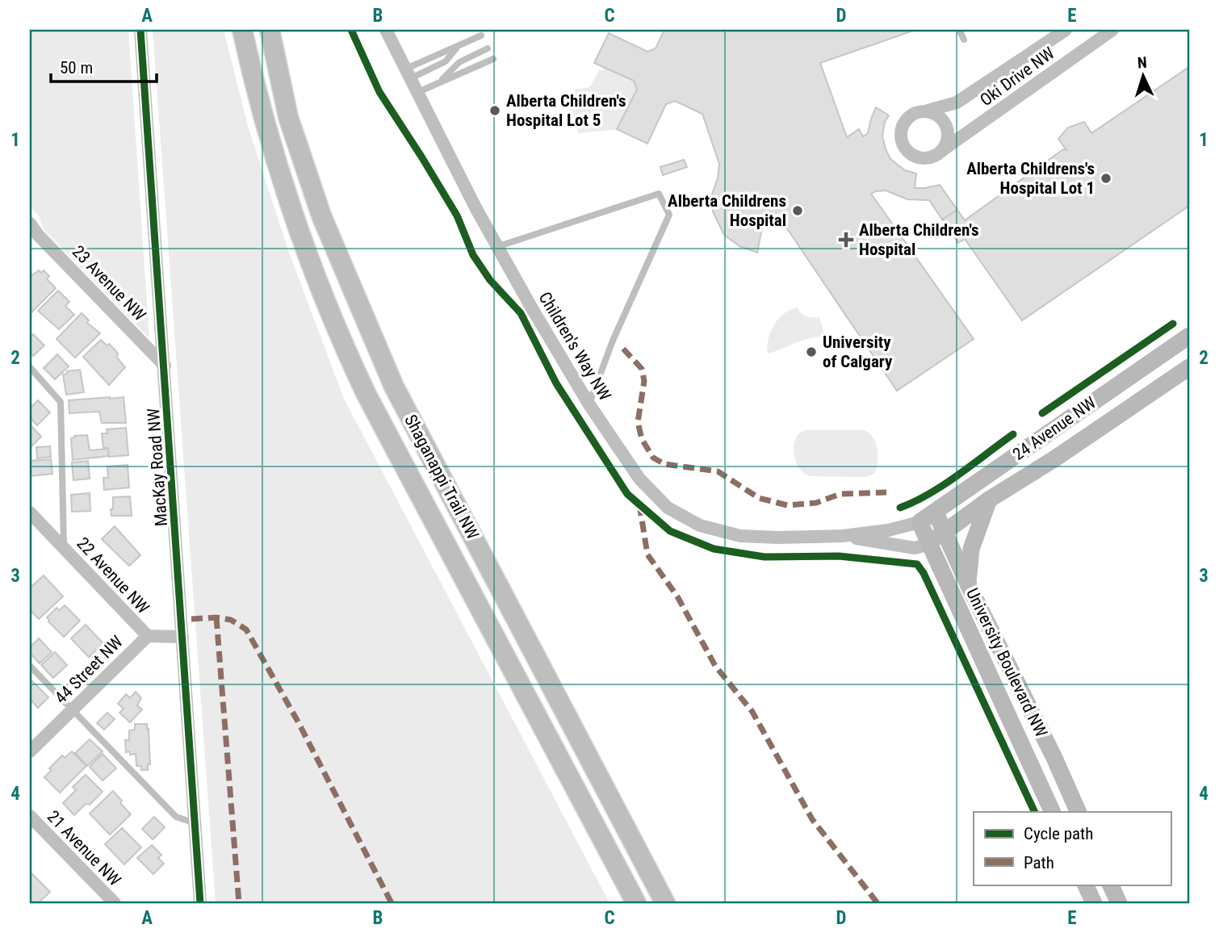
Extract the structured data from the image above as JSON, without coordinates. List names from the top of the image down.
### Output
{
  "streets": {
    "main road": ["Shaganappi Trail NW"],
    "street": [
      "Oki Drive NW",
      "23 Avenue NW",
      "Children's Way NW",
      "24 Avenue NW",
      "MacKay Road NW",
      "22 Avenue NW",
      "University Boulevard NW",
      "44 Street NW",
      "21 Avenue NW"
    ]
  },
  "crossings": [
    ["23 Avenue NW", "MacKay Road NW"],
    ["Children's Way NW", "24 Avenue NW"],
    ["Children's Way NW", "University Boulevard NW"],
    ["24 Avenue NW", "University Boulevard NW"],
    ["MacKay Road NW", "22 Avenue NW"],
    ["22 Avenue NW", "44 Street NW"]
  ],
  "places": {
    "other": [
      "Alberta Children's Hospital Lot 5",
      "Alberta Childrens's Hospital Lot 1",
      "Alberta Childrens Hospital",
      "University of Calgary"
    ],
    "health": ["Alberta Children's Hospital"]
  },
  "legend": ["Cycle path", "Path"],
  "scale_bar": "50 m",
  "north": "top",
  "grid": {
    "columns": [
      "A",
      "B",
      "C",
      "D",
      "E"
    ],
    "rows": [
      "1",
      "2",
      "3",
      "4"
    ]
  }
}
